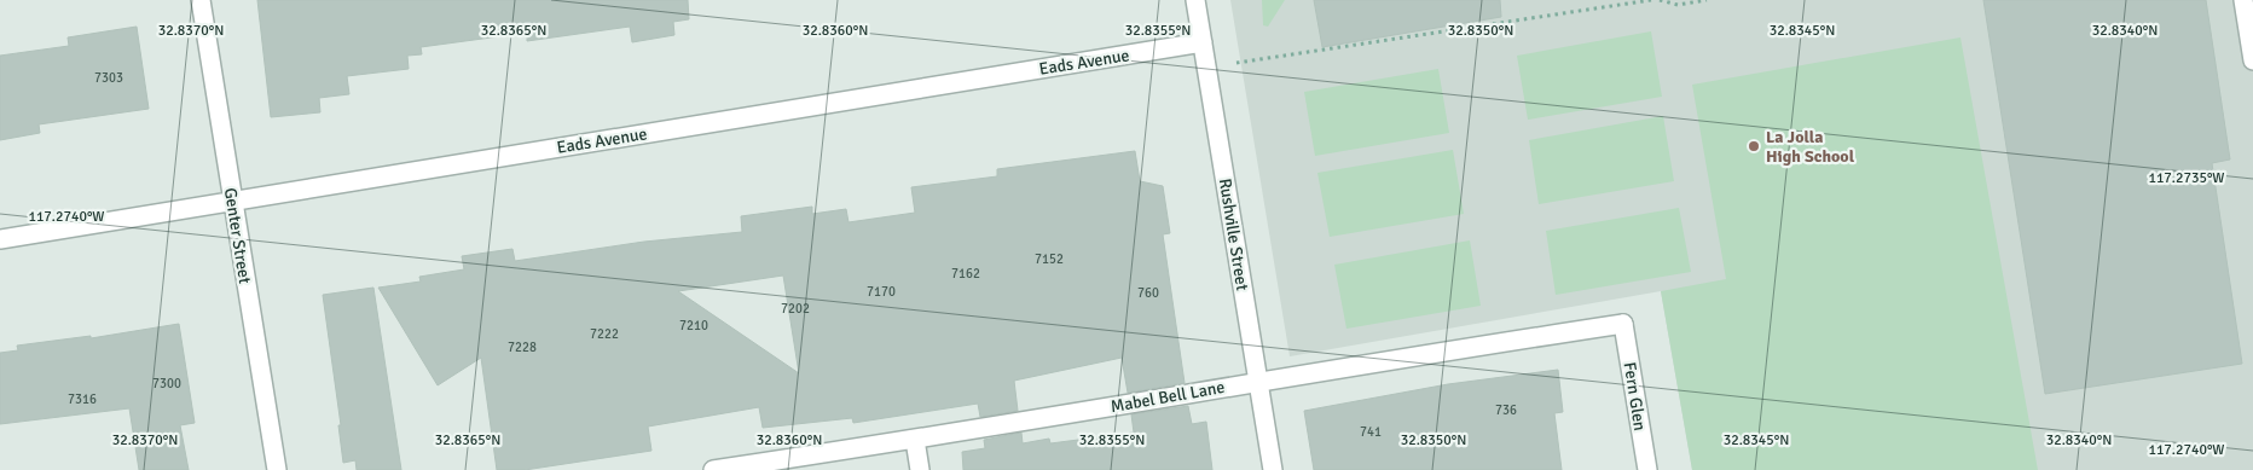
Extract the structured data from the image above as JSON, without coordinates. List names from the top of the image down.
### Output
{
  "streets": {
    "street": [
      "Eads Avenue",
      "Rushville Street",
      "Genter Street",
      "Mabel Bell Lane",
      "Fern Glen"
    ]
  },
  "crossings": [
    ["Eads Avenue", "Rushville Street"],
    ["Eads Avenue", "Genter Street"],
    ["Rushville Street", "Mabel Bell Lane"],
    ["Mabel Bell Lane", "Fern Glen"]
  ],
  "places": ["La Jolla High School"],
  "house_numbers": [
    "7303",
    "7152",
    "7162",
    "7170",
    "760",
    "7202",
    "7210",
    "7222",
    "7228",
    "7300",
    "7316",
    "736",
    "741"
  ],
  "coordinates": [
    "32.8370°N",
    "32.8365°N",
    "32.8360°N",
    "32.8355°N",
    "32.8350°N",
    "32.8345°N",
    "32.8340°N",
    "117.2735°W",
    "117.2740°W"
  ]
}
